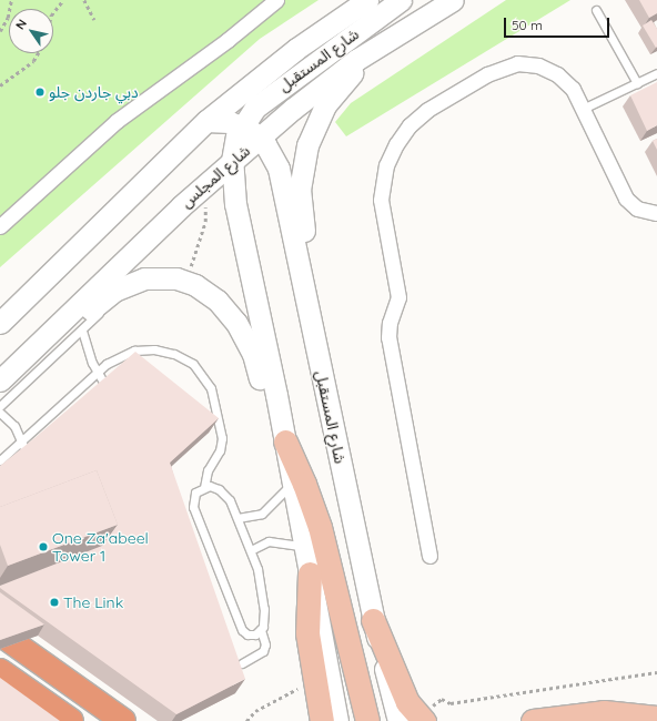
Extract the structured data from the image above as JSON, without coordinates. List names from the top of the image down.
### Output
{
  "streets": {
    "main road": ["شارع المستقبل", "شارع المجلس"]
  },
  "crossings": [
    ["شارع المستقبل", "شارع المجلس"]
  ],
  "places": ["دبي جاردن جلو", "One Za'abeel Tower 1", "The Link"],
  "scale_bar": "50 m",
  "north": "top left"
}
